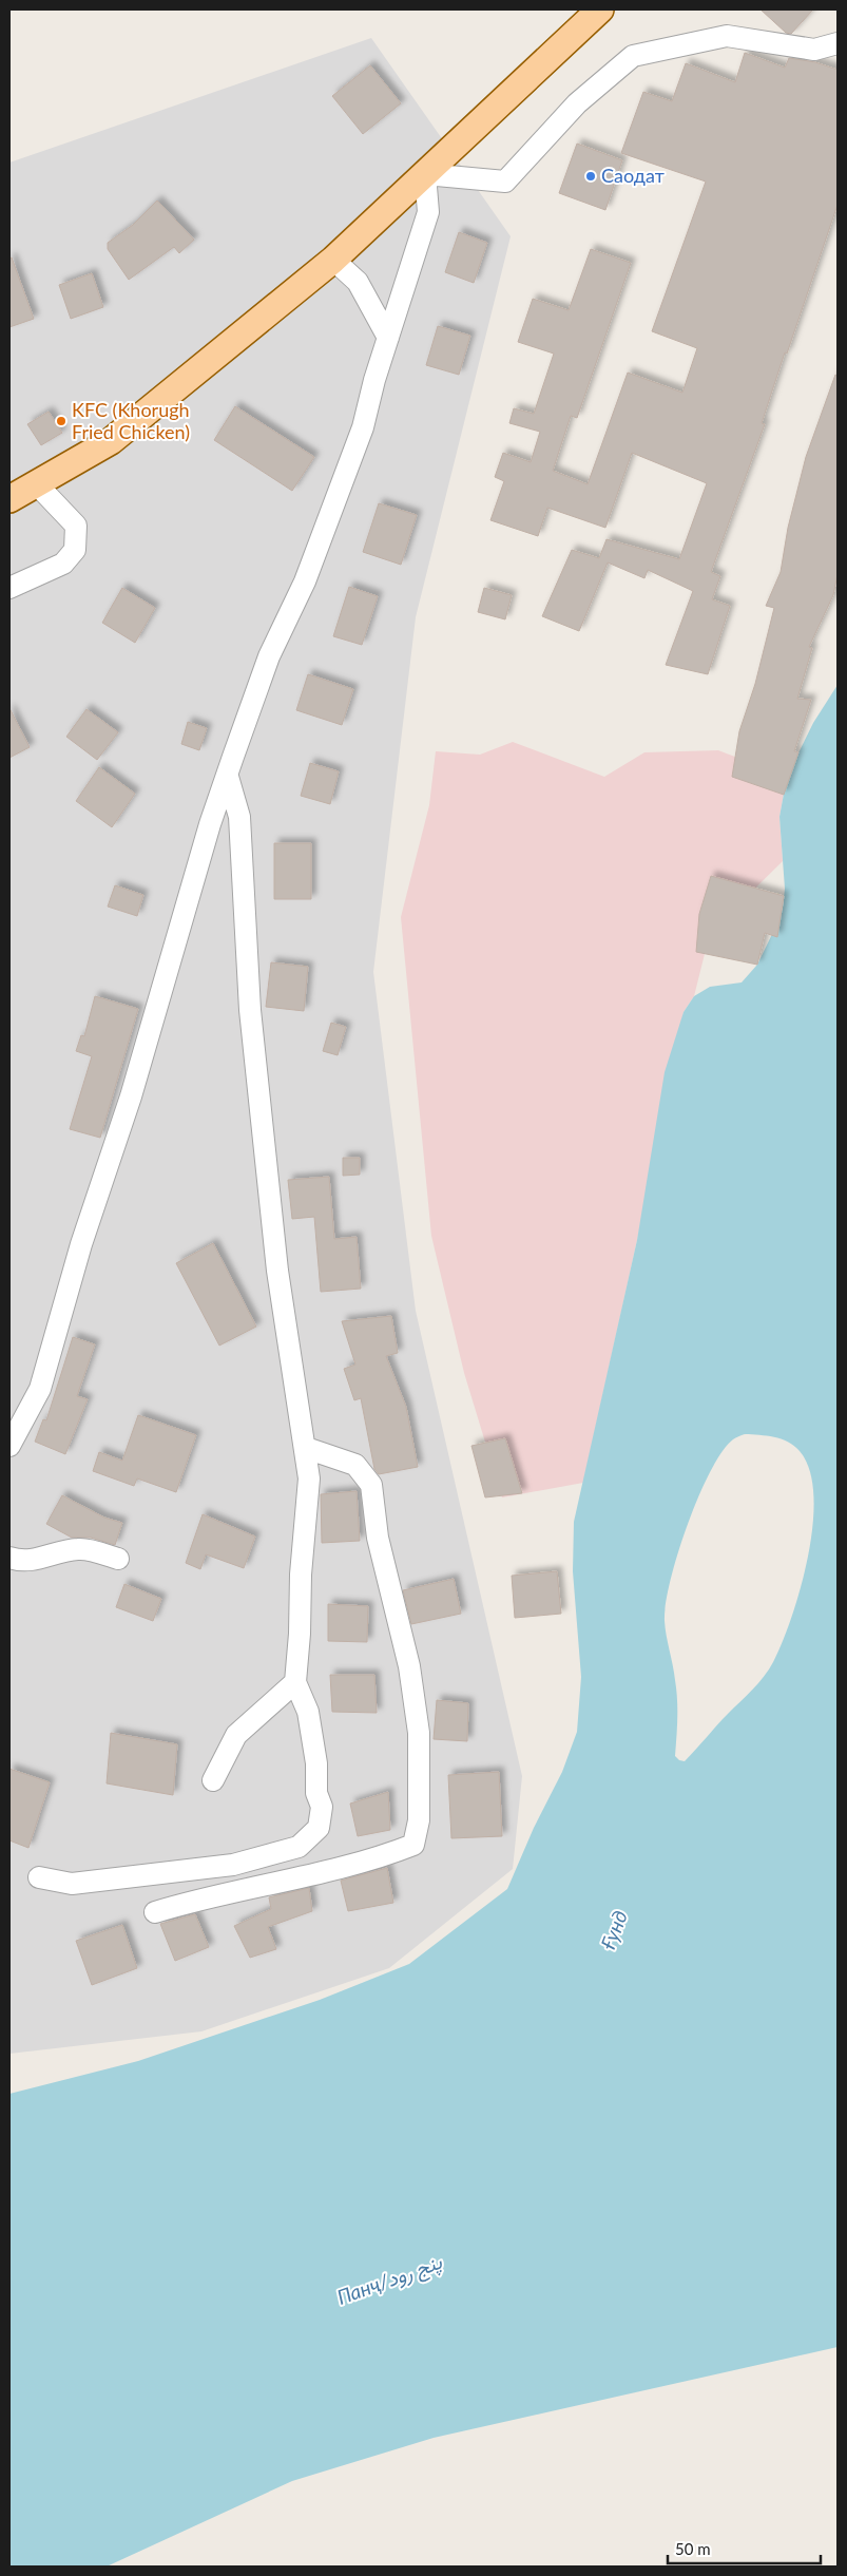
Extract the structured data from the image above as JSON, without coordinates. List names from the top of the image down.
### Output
{
  "water": ["Ғунд", "Панҷ/پنج رود"],
  "places": ["Саодат", "KFC (Khorugh Fried Chicken)"],
  "scale_bar": "50 m"
}
